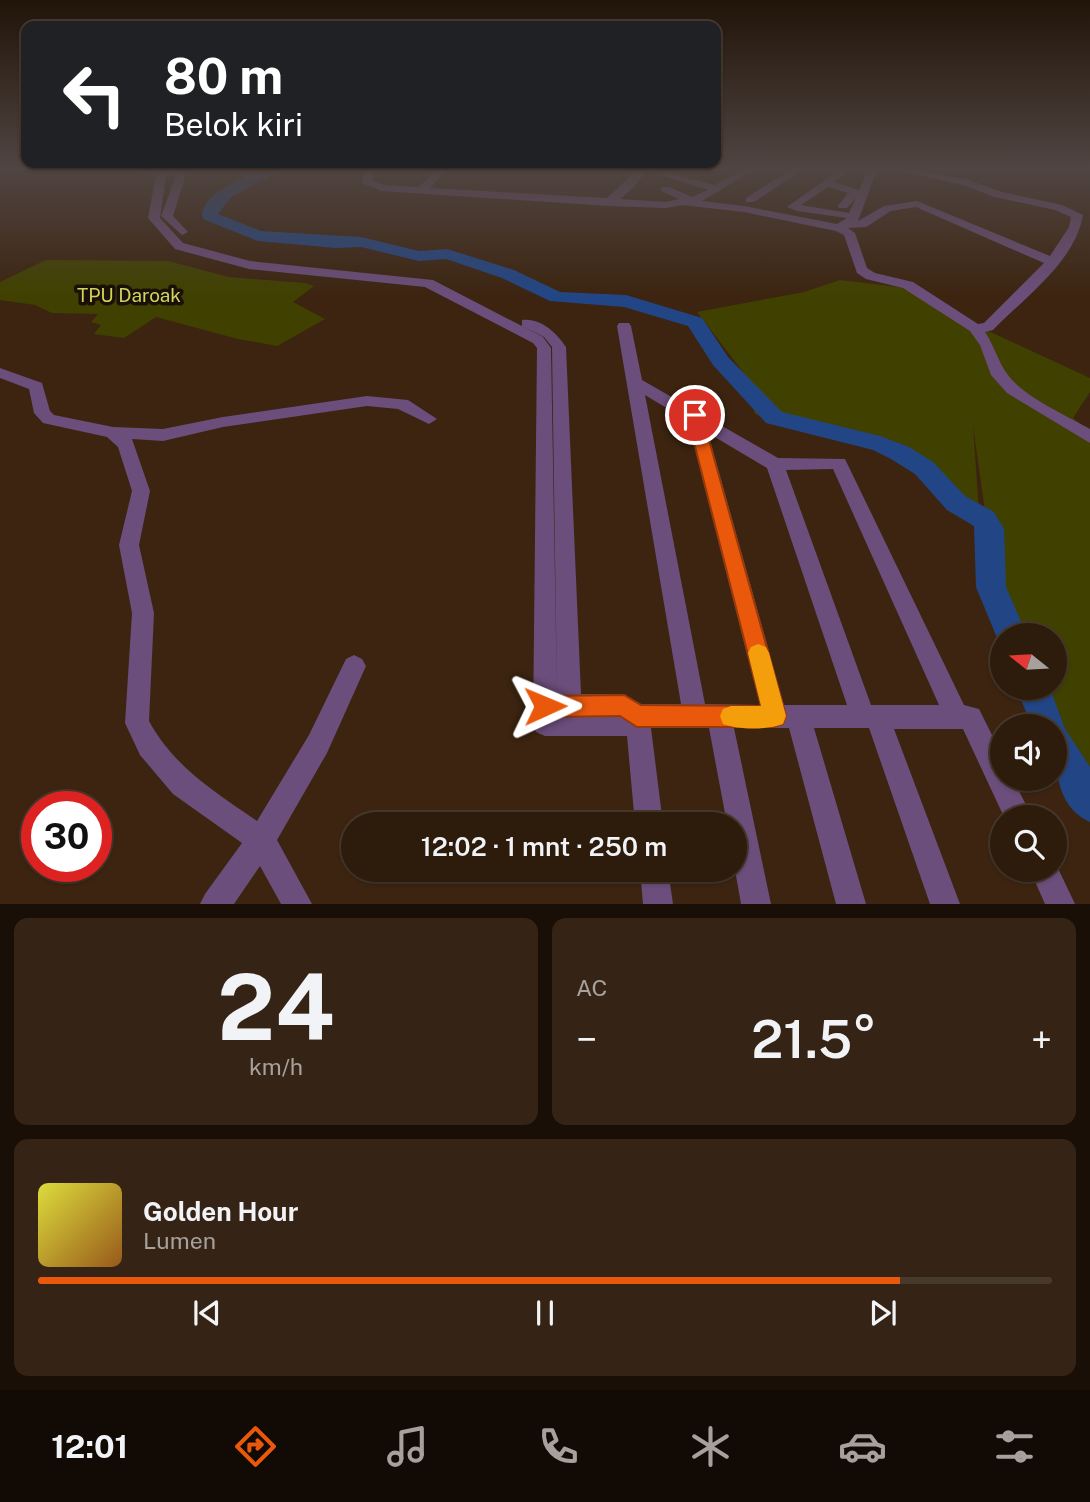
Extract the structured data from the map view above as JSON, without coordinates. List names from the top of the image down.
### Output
{
  "parks": ["TPU Daroak"],
  "north": "left",
  "page": {
    "turn": ["80 m", "Belok kiri"],
    "limit": "30",
    "trip": "12:02 · 1 mnt · 250 m",
    "tile": [
      ["24", "km/h"],
      "AC"
    ],
    "heat": ["−", "21.5°", "+"],
    "song": ["Golden Hour", "Lumen"],
    "tabs": "12:01"
  }
}
